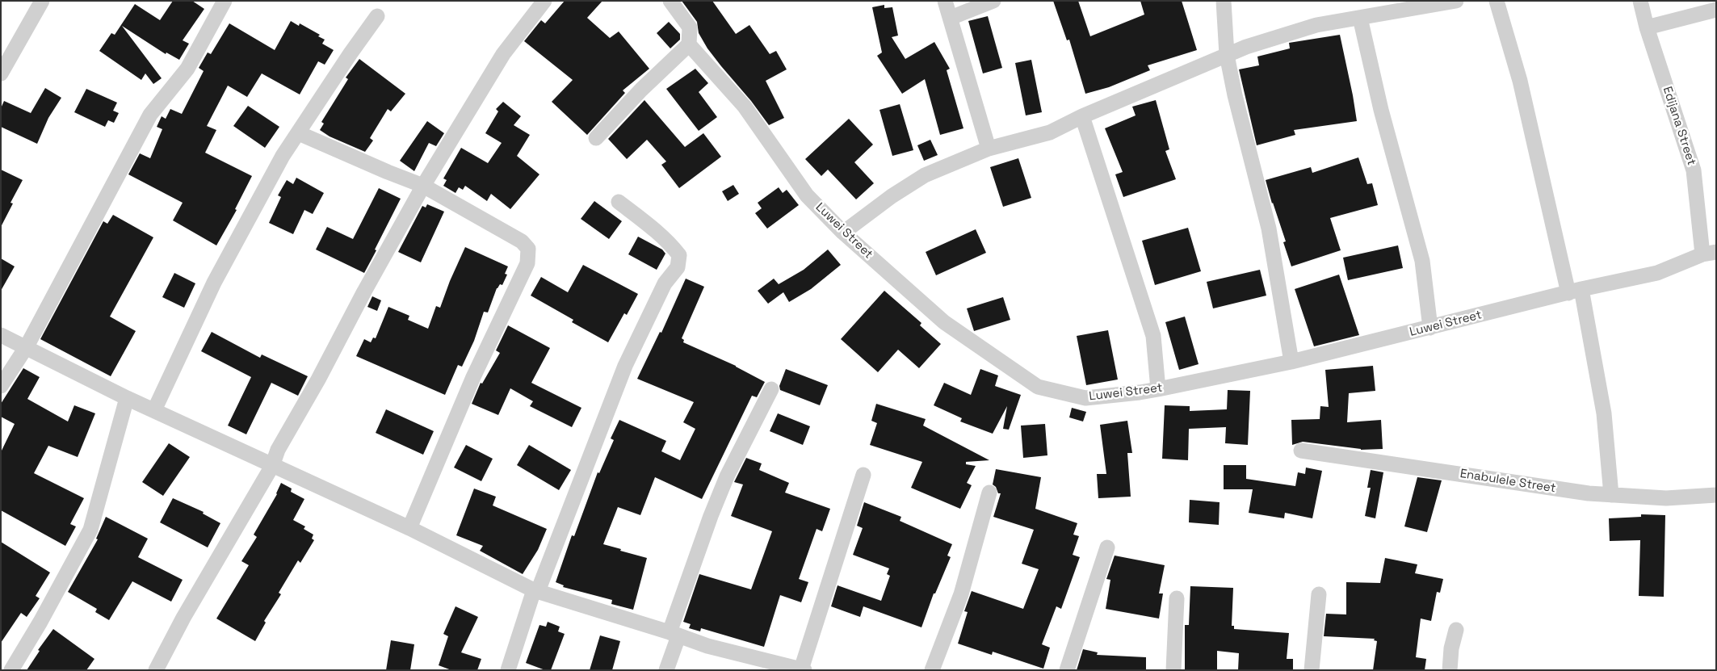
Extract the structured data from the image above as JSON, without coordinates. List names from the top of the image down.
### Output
{
  "streets": {
    "street": ["Edijana Street", "Luwei Street", "Enabulele Street"]
  },
  "crossings": [
    ["Edijana Street", "Luwei Street"]
  ]
}
